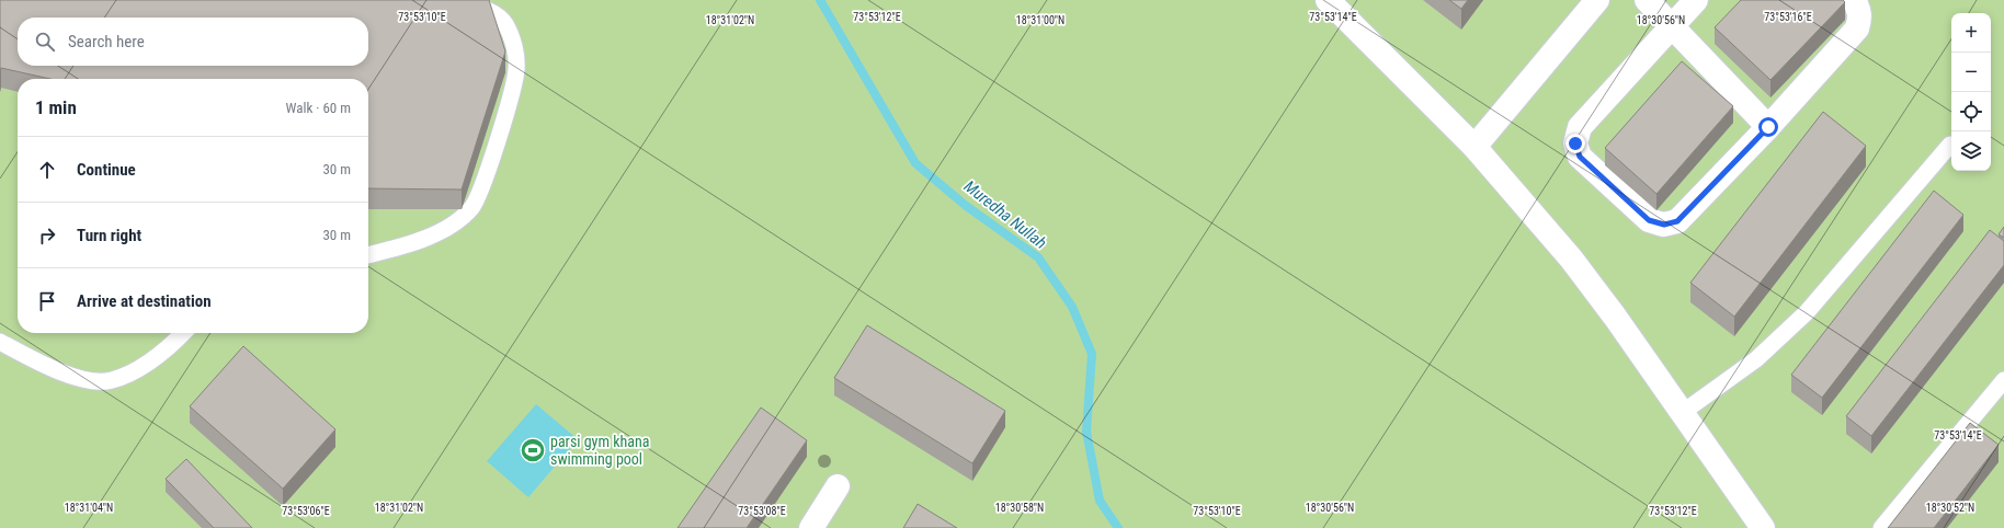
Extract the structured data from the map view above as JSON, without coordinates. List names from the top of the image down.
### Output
{
  "water": ["Muredha Nullah"],
  "places": {
    "sports": ["parsi gym khana swimming pool"]
  },
  "page": {
    "map_buttons": ["+", "−"],
    "search": "Search here",
    "heading": ["1 min", "Walk · 60 m"],
    "list": [
      ["Continue", "30 m"],
      ["Turn right", "30 m"],
      "Arrive at destination"
    ]
  },
  "coordinates": [
    "73°53'10\"E",
    "73°53'12\"E",
    "73°53'14\"E",
    "73°53'16\"E",
    "18°31'02\"N",
    "18°31'00\"N",
    "18°30'56\"N",
    "18°31'04\"N",
    "18°30'58\"N",
    "18°30'52\"N",
    "73°53'06\"E",
    "73°53'08\"E"
  ]
}
